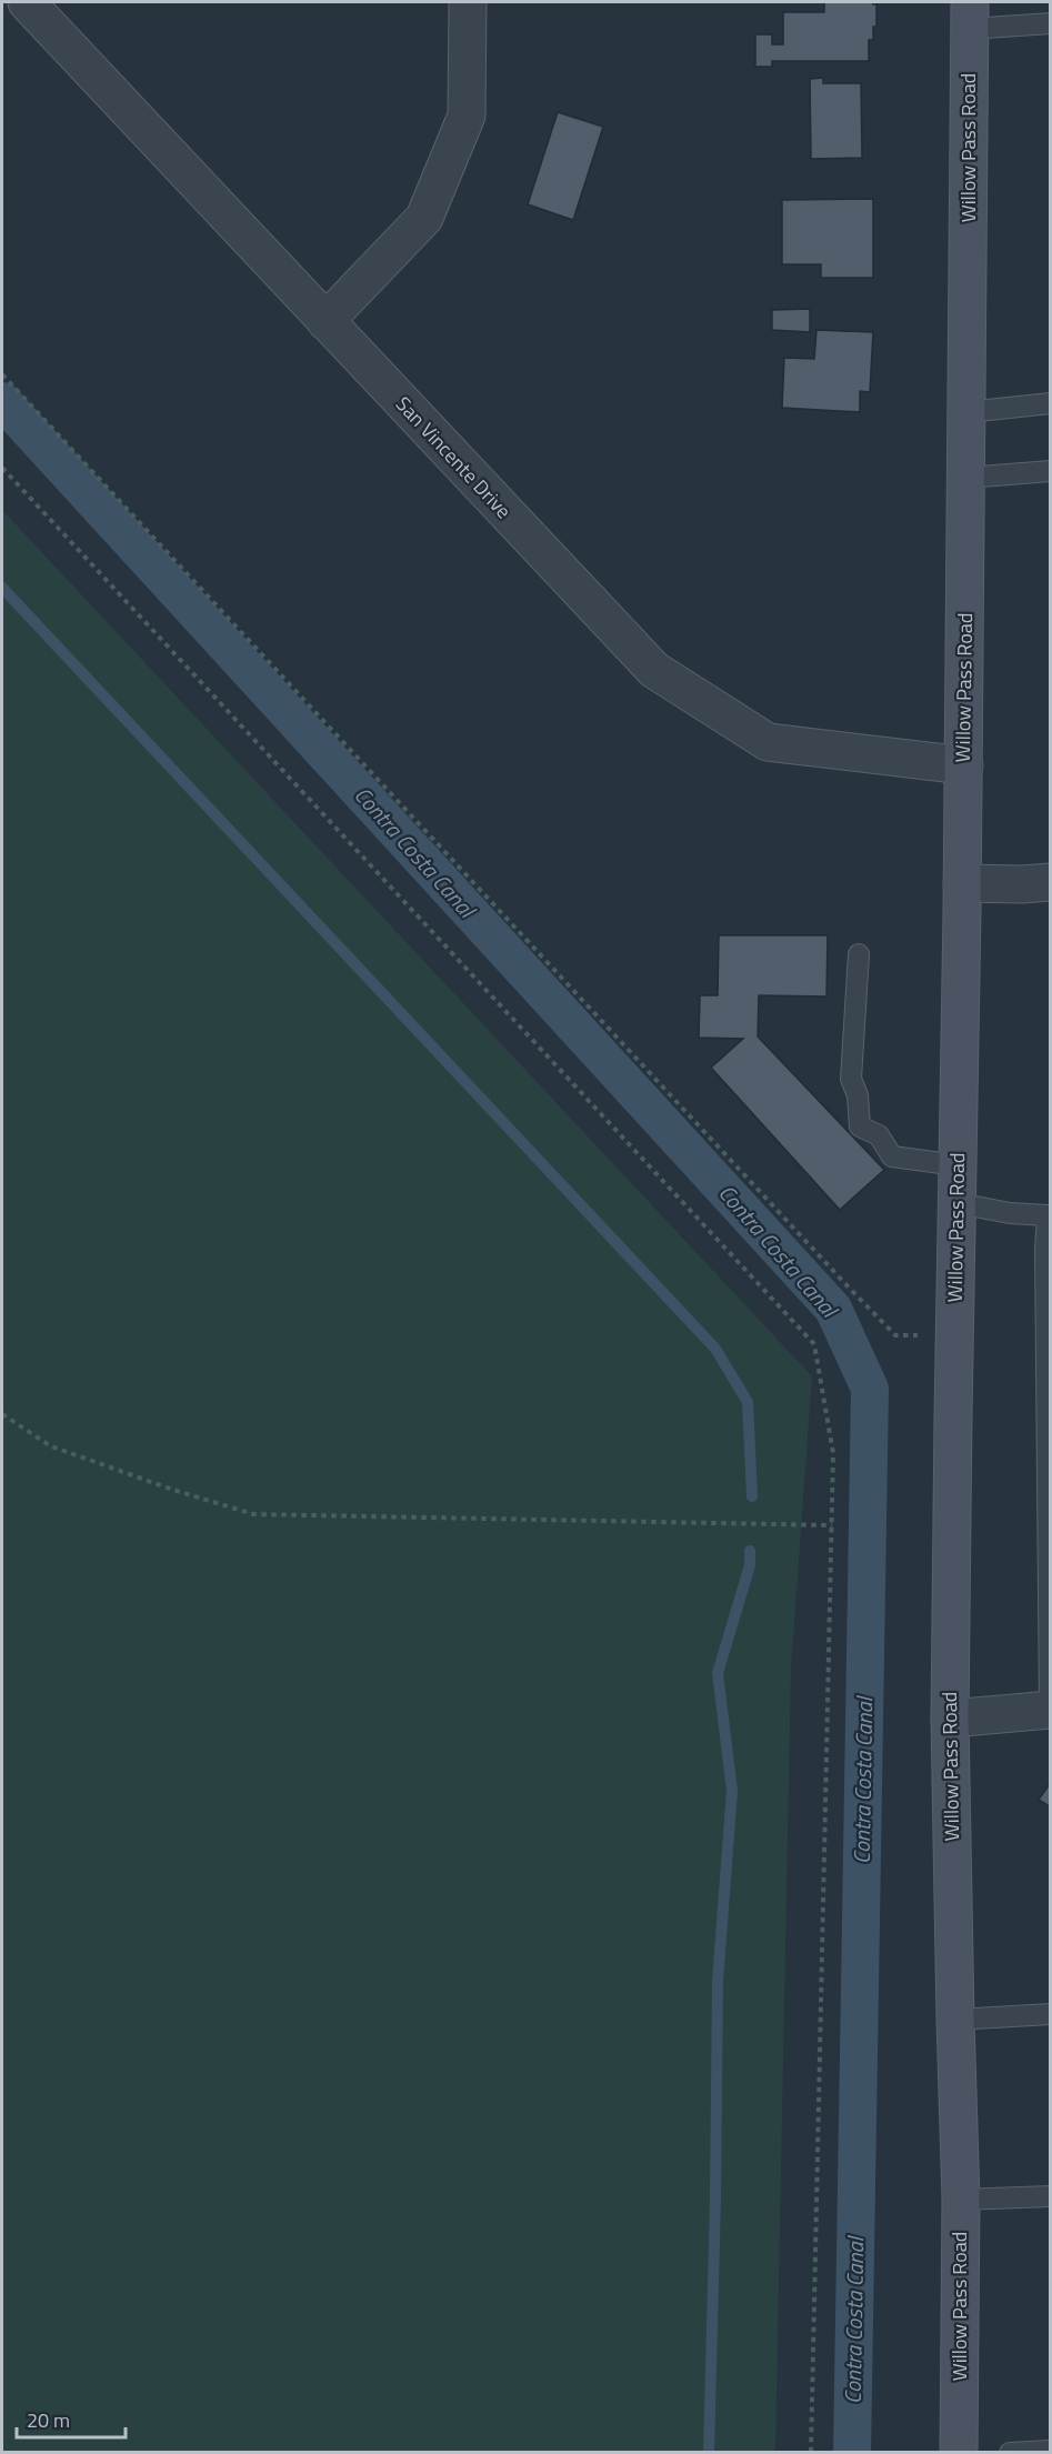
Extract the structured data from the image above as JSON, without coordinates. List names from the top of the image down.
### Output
{
  "streets": {
    "main road": ["Willow Pass Road"],
    "street": ["San Vincente Drive"]
  },
  "crossings": [
    ["Willow Pass Road", "San Vincente Drive"]
  ],
  "water": ["Contra Costa Canal"],
  "scale_bar": "20 m"
}
